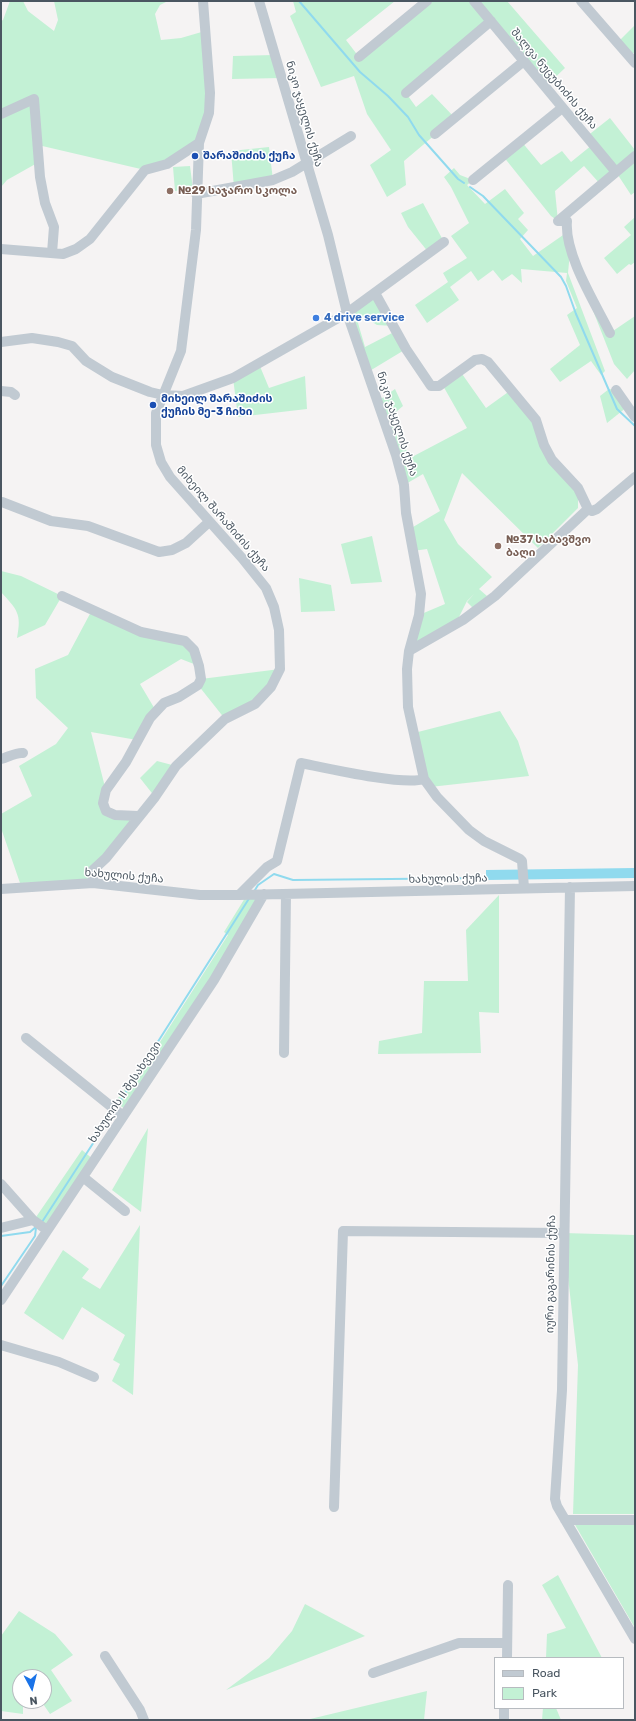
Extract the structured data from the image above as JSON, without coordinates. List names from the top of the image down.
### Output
{
  "streets": {
    "street": [
      "შალვა ნუცუბიძის ქუჩა",
      "ნიკო ჯაყელის ქუჩა",
      "მიხეილ შარაშიძის ქუჩა",
      "ხახულის ქუჩა",
      "ხახულის II შესახვევი",
      "იური გაგარინის ქუჩა"
    ]
  },
  "crossings": [
    ["ნიკო ჯაყელის ქუჩა", "ხახულის ქუჩა"],
    ["მიხეილ შარაშიძის ქუჩა", "ხახულის ქუჩა"],
    ["ხახულის ქუჩა", "ხახულის II შესახვევი"],
    ["ხახულის ქუჩა", "იური გაგარინის ქუჩა"]
  ],
  "places": [
    "შარაშიძის ქუჩა",
    "№29 საჯარო სკოლა",
    "4 drive service",
    "მიხეილ შარაშიძის ქუჩის მე-3 ჩიხი",
    "№37 საბავშვო ბაღი"
  ],
  "legend": ["Road", "Park"],
  "north": "bottom"
}
